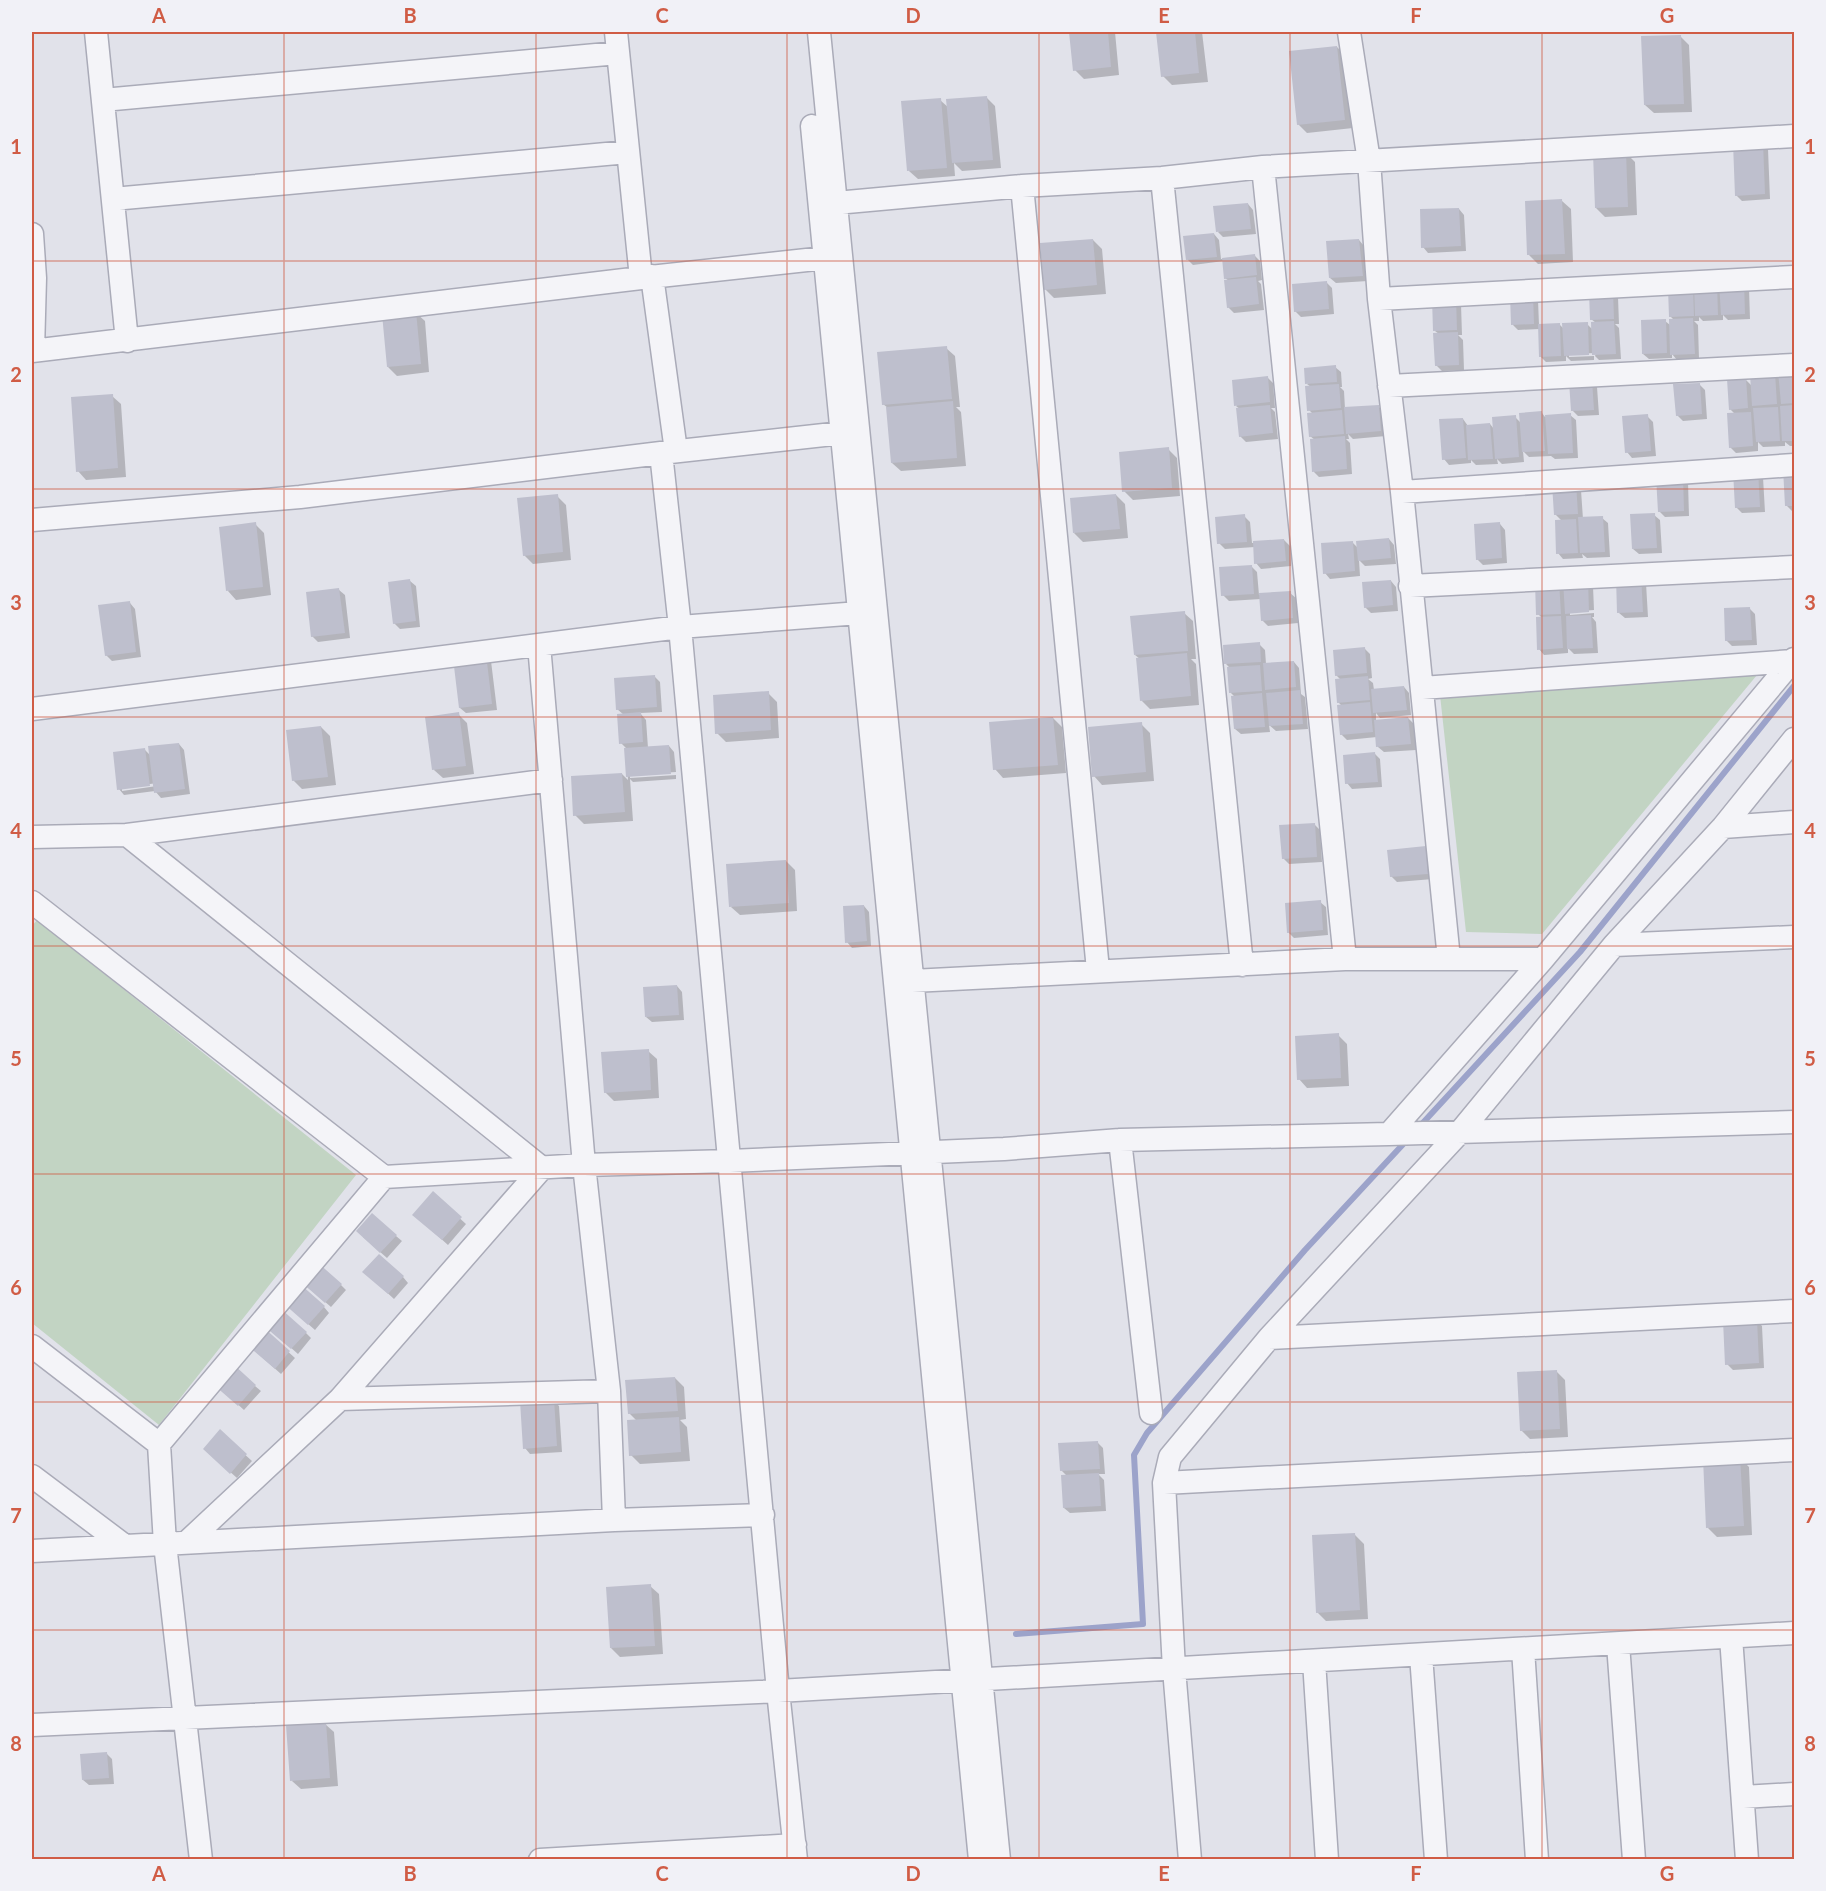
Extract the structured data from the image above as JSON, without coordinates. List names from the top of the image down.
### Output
{
  "grid": {
    "columns": [
      "A",
      "B",
      "C",
      "D",
      "E",
      "F",
      "G"
    ],
    "rows": [
      "1",
      "2",
      "3",
      "4",
      "5",
      "6",
      "7",
      "8"
    ]
  }
}
